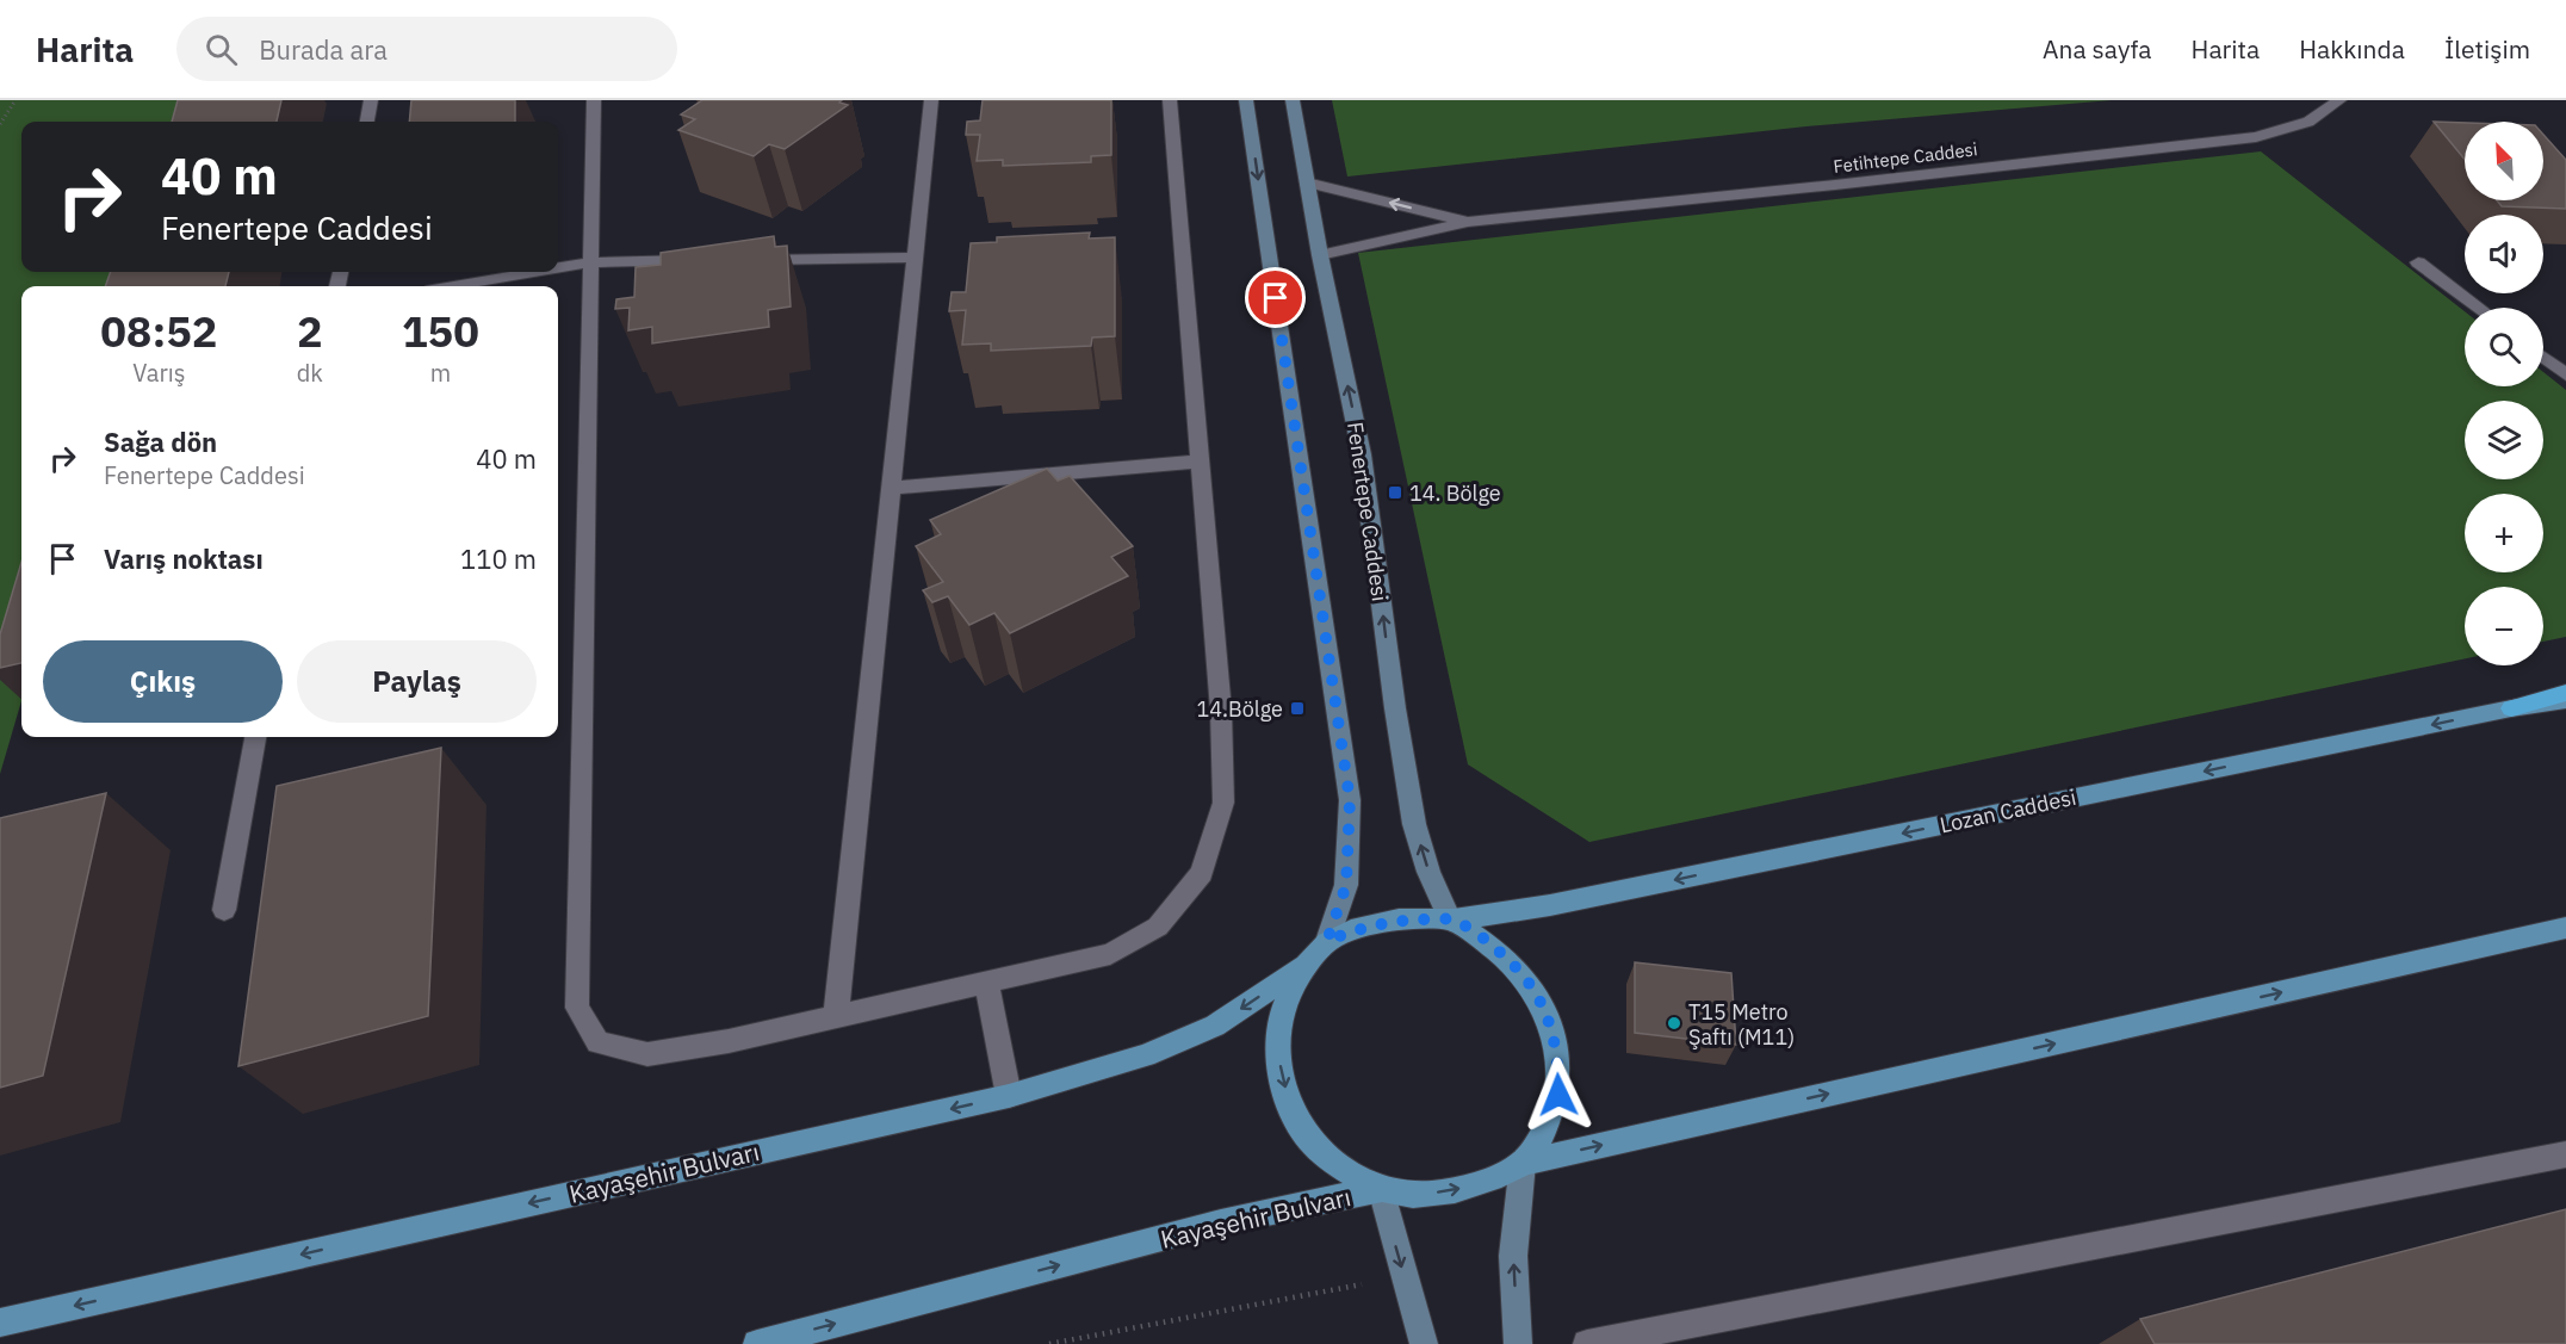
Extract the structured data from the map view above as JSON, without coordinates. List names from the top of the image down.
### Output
{
  "streets": {
    "main road": ["Fenertepe Caddesi", "Lozan Caddesi", "Kayaşehir Bulvarı"],
    "street": ["Fetihtepe Caddesi"]
  },
  "crossings": [
    ["Fenertepe Caddesi", "Lozan Caddesi"]
  ],
  "one_way": ["Lozan Caddesi"],
  "places": {
    "transit": ["14. Bölge", "14.Bölge"],
    "other": ["T15 Metro Şaftı (M11)"]
  },
  "north": "top left",
  "page": {
    "header": "Harita",
    "search": "Burada ara",
    "nav": [
      "Ana sayfa",
      "Harita",
      "Hakkında",
      "İletişim"
    ],
    "map_buttons": ["+", "−"],
    "turn": ["40 m", "Fenertepe Caddesi"],
    "eta": [
      "08:52",
      "Varış",
      "2",
      "dk",
      "150",
      "m"
    ],
    "list": [
      {
        "name": "Sağa dön",
        "note": "Fenertepe Caddesi",
        "value": "40 m"
      },
      {
        "name": "Varış noktası",
        "value": "110 m"
      }
    ],
    "buttons": ["Çıkış", "Paylaş"]
  }
}
